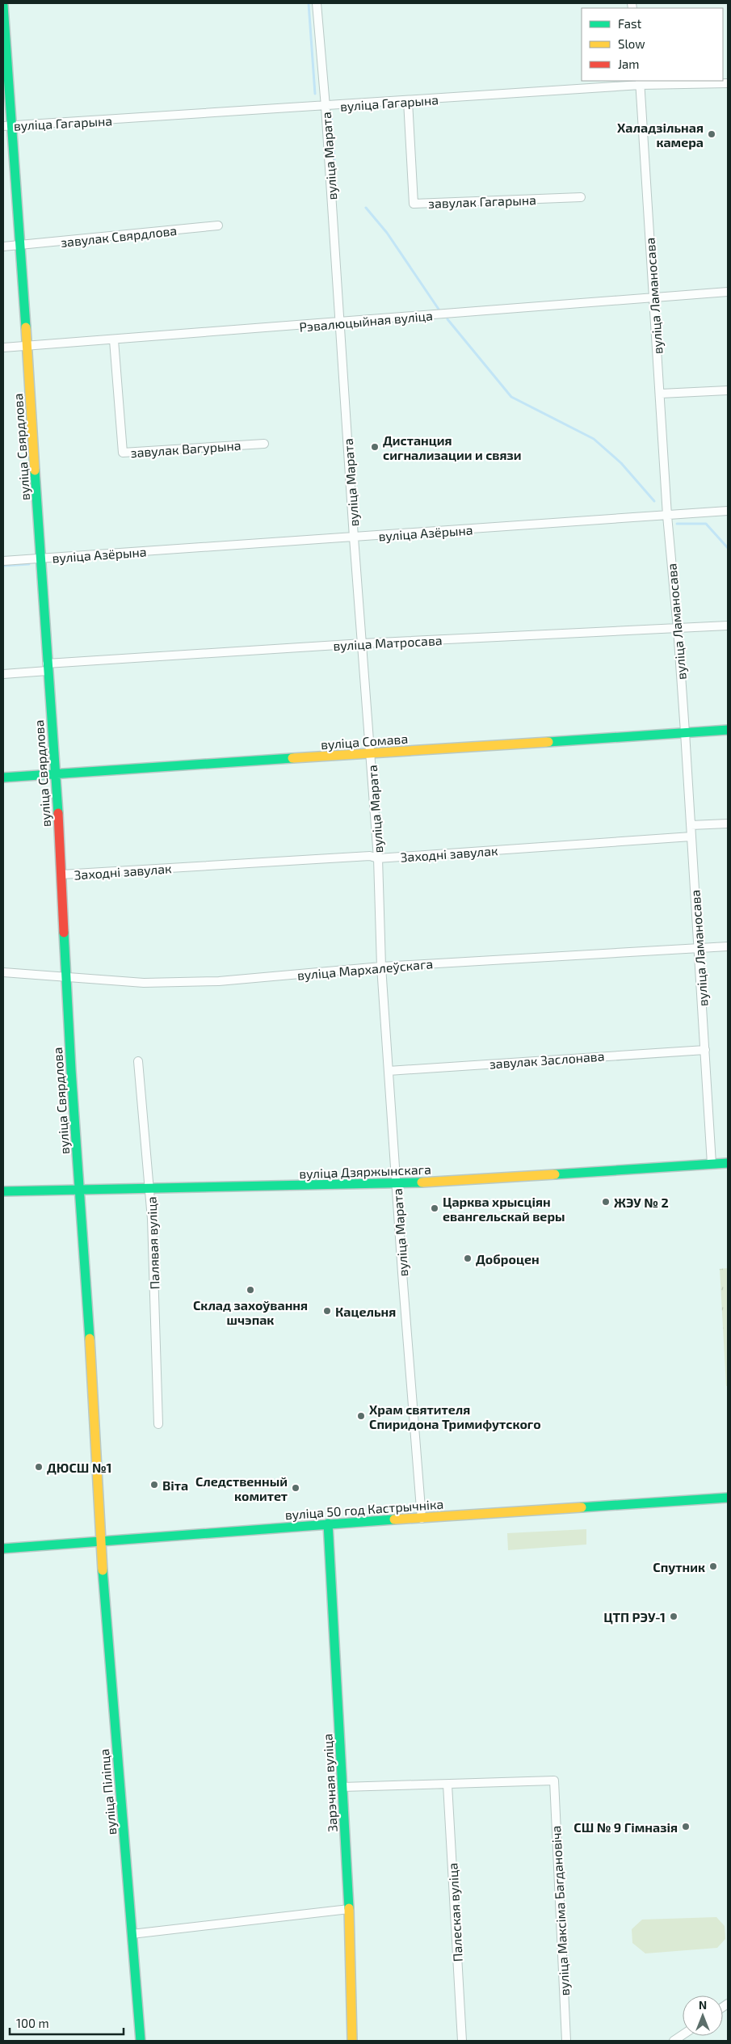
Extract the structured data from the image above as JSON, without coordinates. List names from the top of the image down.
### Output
{
  "streets": {
    "street": [
      "вуліца Гагарына",
      "вуліца Марата",
      "завулак Гагарына",
      "завулак Свярдлова",
      "вуліца Ламаносава",
      "Рэвалюцыйная вуліца",
      "вуліца Свярдлова",
      "завулак Вагурына",
      "вуліца Азёрына",
      "вуліца Матросава",
      "вуліца Сомава",
      "Заходні завулак",
      "вуліца Мархалеўскага",
      "завулак Заслонава",
      "вуліца Дзяржынскага",
      "Палявая вуліца",
      "вуліца 50 год Кастрычніка",
      "Зарэчная вуліца",
      "вуліца Піліпца",
      "вуліца Максіма Багдановіча",
      "Палеская вуліца"
    ]
  },
  "crossings": [
    ["вуліца Гагарына", "вуліца Марата"],
    ["вуліца Гагарына", "завулак Гагарына"],
    ["вуліца Гагарына", "вуліца Ламаносава"],
    ["вуліца Гагарына", "вуліца Свярдлова"],
    ["вуліца Марата", "Рэвалюцыйная вуліца"],
    ["вуліца Марата", "вуліца Азёрына"],
    ["вуліца Марата", "вуліца Матросава"],
    ["вуліца Марата", "вуліца Сомава"],
    ["вуліца Марата", "Заходні завулак"],
    ["вуліца Марата", "вуліца Мархалеўскага"],
    ["вуліца Марата", "завулак Заслонава"],
    ["вуліца Марата", "вуліца Дзяржынскага"],
    ["вуліца Марата", "вуліца 50 год Кастрычніка"],
    ["завулак Свярдлова", "вуліца Свярдлова"],
    ["вуліца Ламаносава", "Рэвалюцыйная вуліца"],
    ["вуліца Ламаносава", "вуліца Азёрына"],
    ["вуліца Ламаносава", "вуліца Матросава"],
    ["вуліца Ламаносава", "вуліца Сомава"],
    ["вуліца Ламаносава", "Заходні завулак"],
    ["вуліца Ламаносава", "вуліца Мархалеўскага"],
    ["вуліца Ламаносава", "завулак Заслонава"],
    ["вуліца Ламаносава", "вуліца Дзяржынскага"],
    ["Рэвалюцыйная вуліца", "вуліца Свярдлова"],
    ["Рэвалюцыйная вуліца", "завулак Вагурына"],
    ["вуліца Свярдлова", "вуліца Азёрына"],
    ["вуліца Свярдлова", "вуліца Матросава"],
    ["вуліца Свярдлова", "вуліца Сомава"],
    ["вуліца Свярдлова", "Заходні завулак"],
    ["вуліца Свярдлова", "вуліца Мархалеўскага"],
    ["вуліца Свярдлова", "вуліца Дзяржынскага"],
    ["вуліца Свярдлова", "вуліца 50 год Кастрычніка"],
    ["вуліца Свярдлова", "вуліца Піліпца"],
    ["вуліца Дзяржынскага", "Палявая вуліца"],
    ["вуліца 50 год Кастрычніка", "Зарэчная вуліца"],
    ["вуліца 50 год Кастрычніка", "вуліца Піліпца"],
    ["вуліца Максіма Багдановіча", "Палеская вуліца"]
  ],
  "places": [
    "Халадзільная камера",
    "Дистанция сигнализации и связи",
    "ЖЭУ № 2",
    "Царква хрысціян евангельскай веры",
    "Доброцен",
    "Склад захоўвання шчэпак",
    "Кацельня",
    "Храм святителя Спиридона Тримифутского",
    "ДЮСШ №1",
    "Віта",
    "Следственный комитет",
    "Спутник",
    "ЦТП РЭУ-1",
    "СШ № 9 Гімназія"
  ],
  "legend": ["Fast", "Slow", "Jam"],
  "scale_bar": "100 m",
  "north": "top"
}
